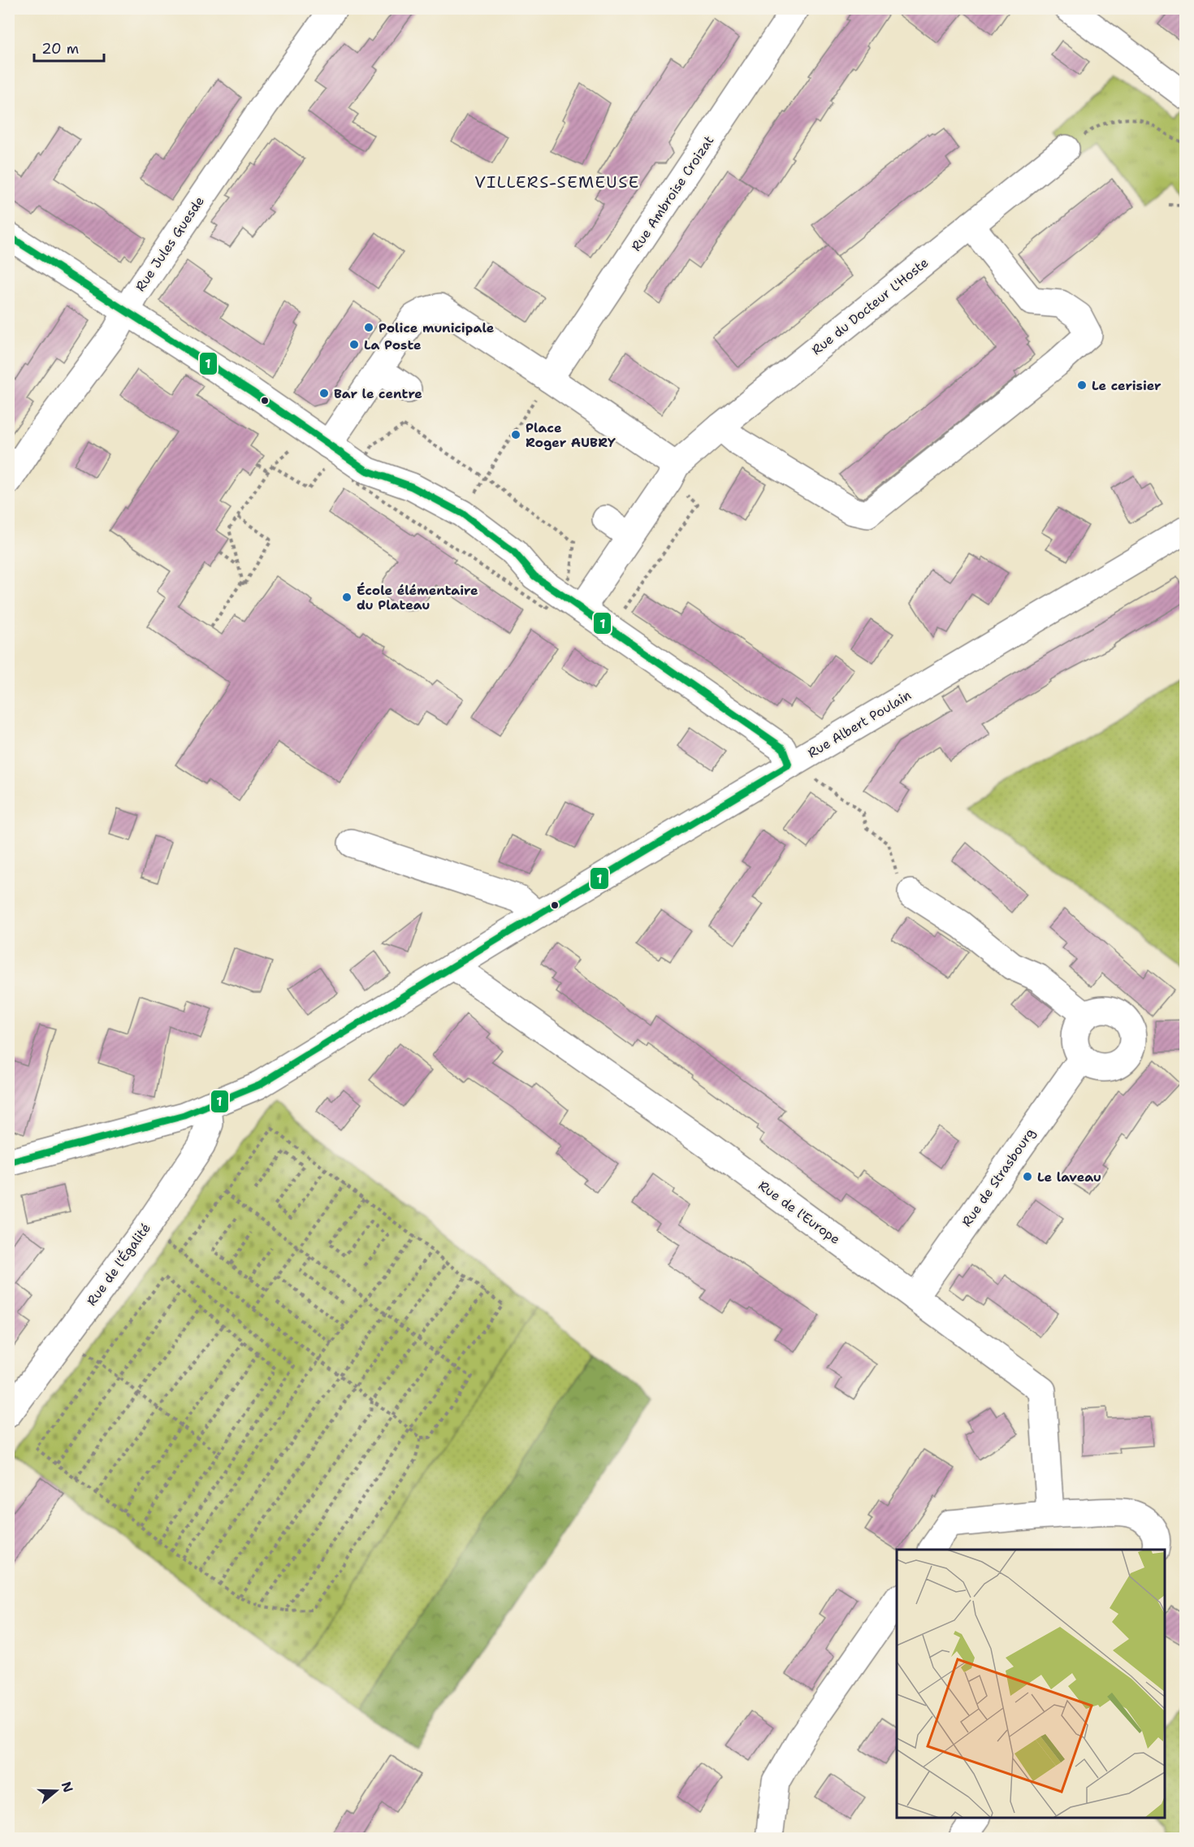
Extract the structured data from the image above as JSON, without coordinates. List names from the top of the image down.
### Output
{
  "streets": {
    "street": [
      "Rue Ambroise Croizat",
      "Rue Jules Guesde",
      "Rue du Docteur L'Hoste",
      "Rue Albert Poulain",
      "Rue de Strasbourg",
      "Rue de l'Europe",
      "Rue de l'Égalité"
    ]
  },
  "crossings": [
    ["Rue Albert Poulain", "Rue de l'Europe"],
    ["Rue Albert Poulain", "Rue de l'Égalité"],
    ["Rue de Strasbourg", "Rue de l'Europe"]
  ],
  "districts": ["VILLERS-SEMEUSE"],
  "places": [
    "Police municipale",
    "La Poste",
    "Le cerisier",
    "Bar le centre",
    "Place Roger AUBRY",
    "École élémentaire du Plateau",
    "Le laveau"
  ],
  "lines": ["transit line 1"],
  "scale_bar": "20 m",
  "north": "right"
}
